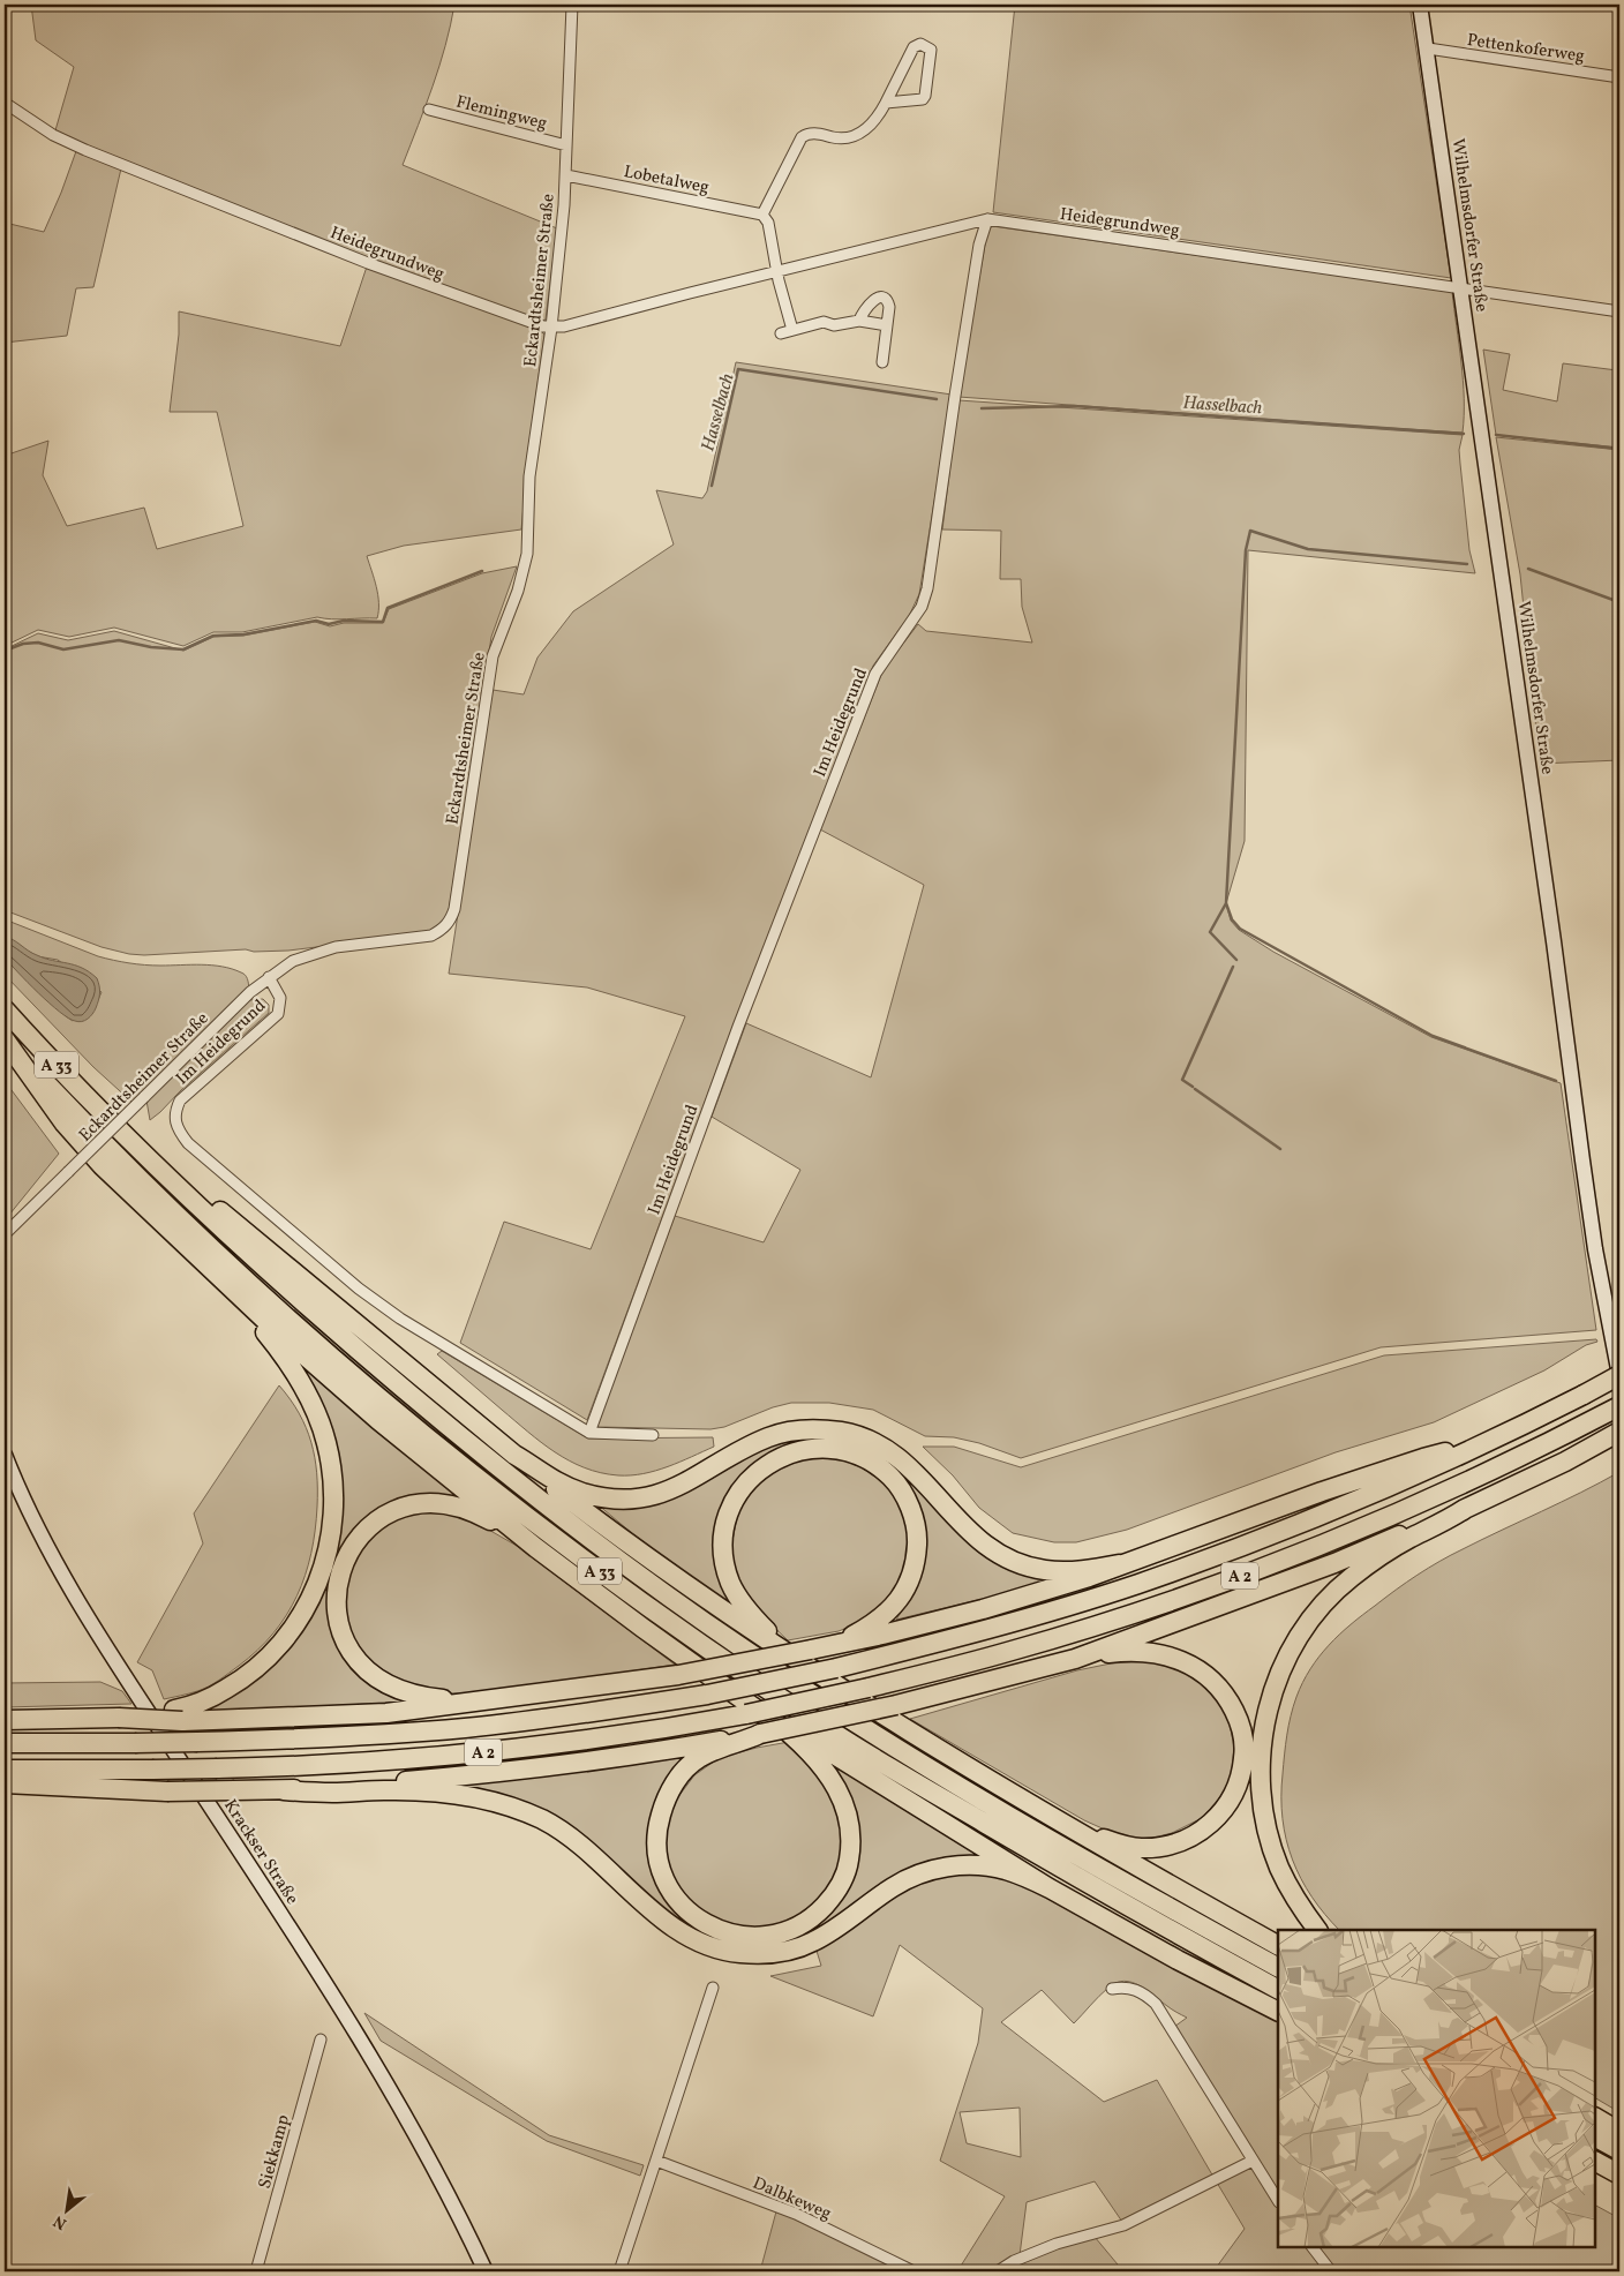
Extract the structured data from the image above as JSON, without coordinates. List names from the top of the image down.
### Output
{
  "streets": {
    "highway": ["A 33", "A 2"],
    "street": [
      "Pettenkoferweg",
      "Flemingweg",
      "Lobetalweg",
      "Heidegrundweg",
      "Wilhelmsdorfer Straße",
      "Eckardtsheimer Straße",
      "Im Heidegrund",
      "Krackser Straße",
      "Siekkamp",
      "Dalbkeweg"
    ]
  },
  "crossings": [
    ["Pettenkoferweg", "Wilhelmsdorfer Straße"],
    ["Flemingweg", "Eckardtsheimer Straße"],
    ["Lobetalweg", "Eckardtsheimer Straße"],
    ["Heidegrundweg", "Wilhelmsdorfer Straße"],
    ["Heidegrundweg", "Eckardtsheimer Straße"],
    ["Heidegrundweg", "Im Heidegrund"],
    ["Wilhelmsdorfer Straße", "A 2"],
    ["Eckardtsheimer Straße", "Im Heidegrund"]
  ],
  "water": ["Hasselbach"],
  "north": "bottom left"
}
